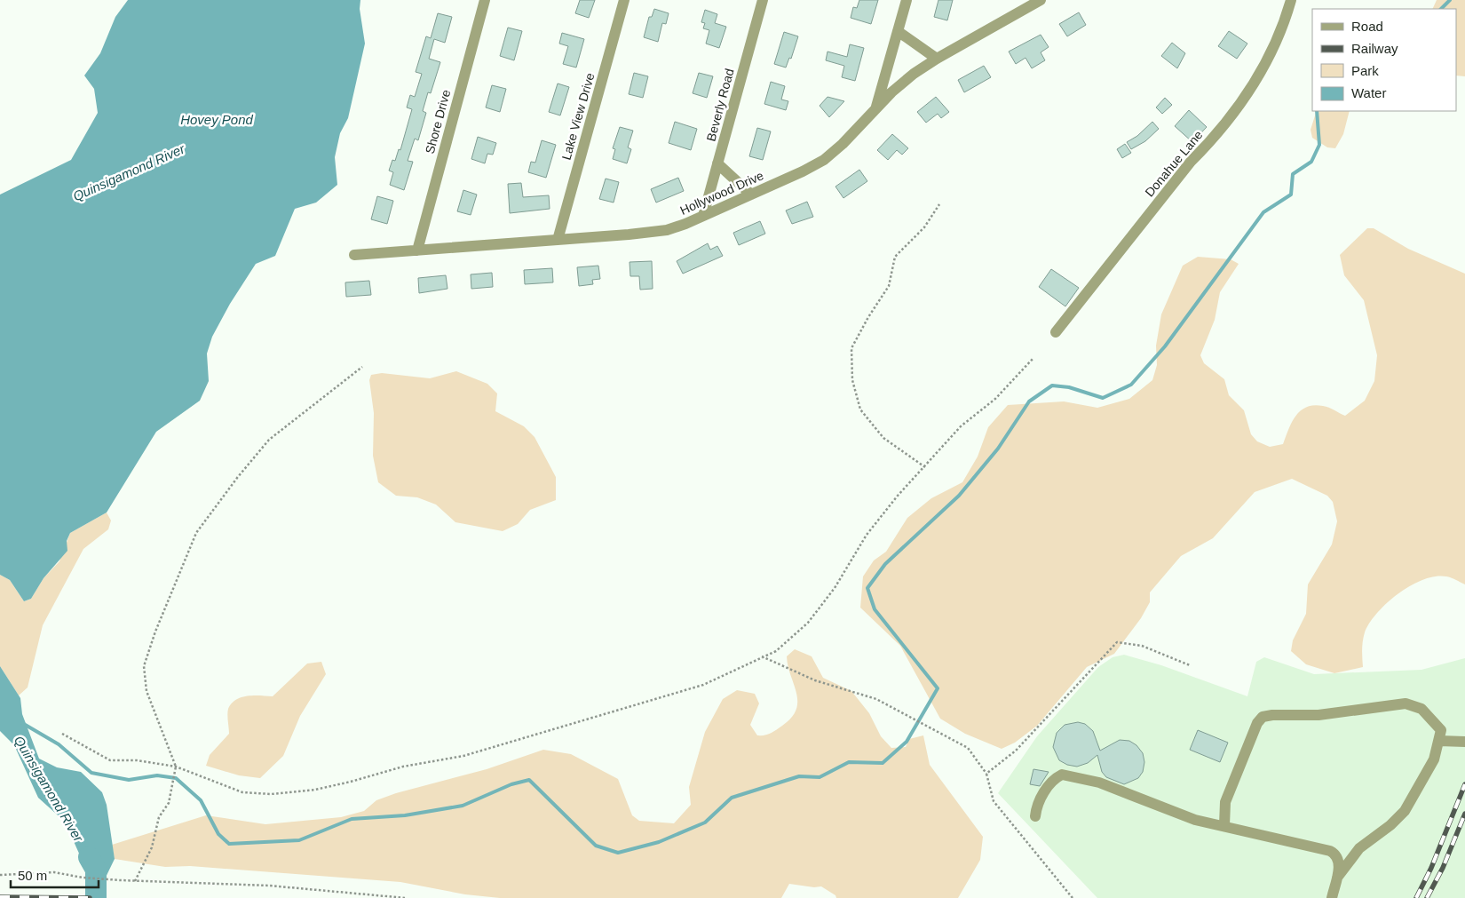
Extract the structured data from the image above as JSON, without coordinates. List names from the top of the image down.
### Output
{
  "streets": {
    "street": [
      "Beverly Road",
      "Lake View Drive",
      "Shore Drive",
      "Donahue Lane",
      "Hollywood Drive"
    ]
  },
  "crossings": [
    ["Beverly Road", "Hollywood Drive"],
    ["Lake View Drive", "Hollywood Drive"],
    ["Shore Drive", "Hollywood Drive"]
  ],
  "water": ["Hovey Pond", "Quinsigamond River"],
  "legend": [
    "Road",
    "Railway",
    "Park",
    "Water"
  ],
  "scale_bar": "50 m"
}
